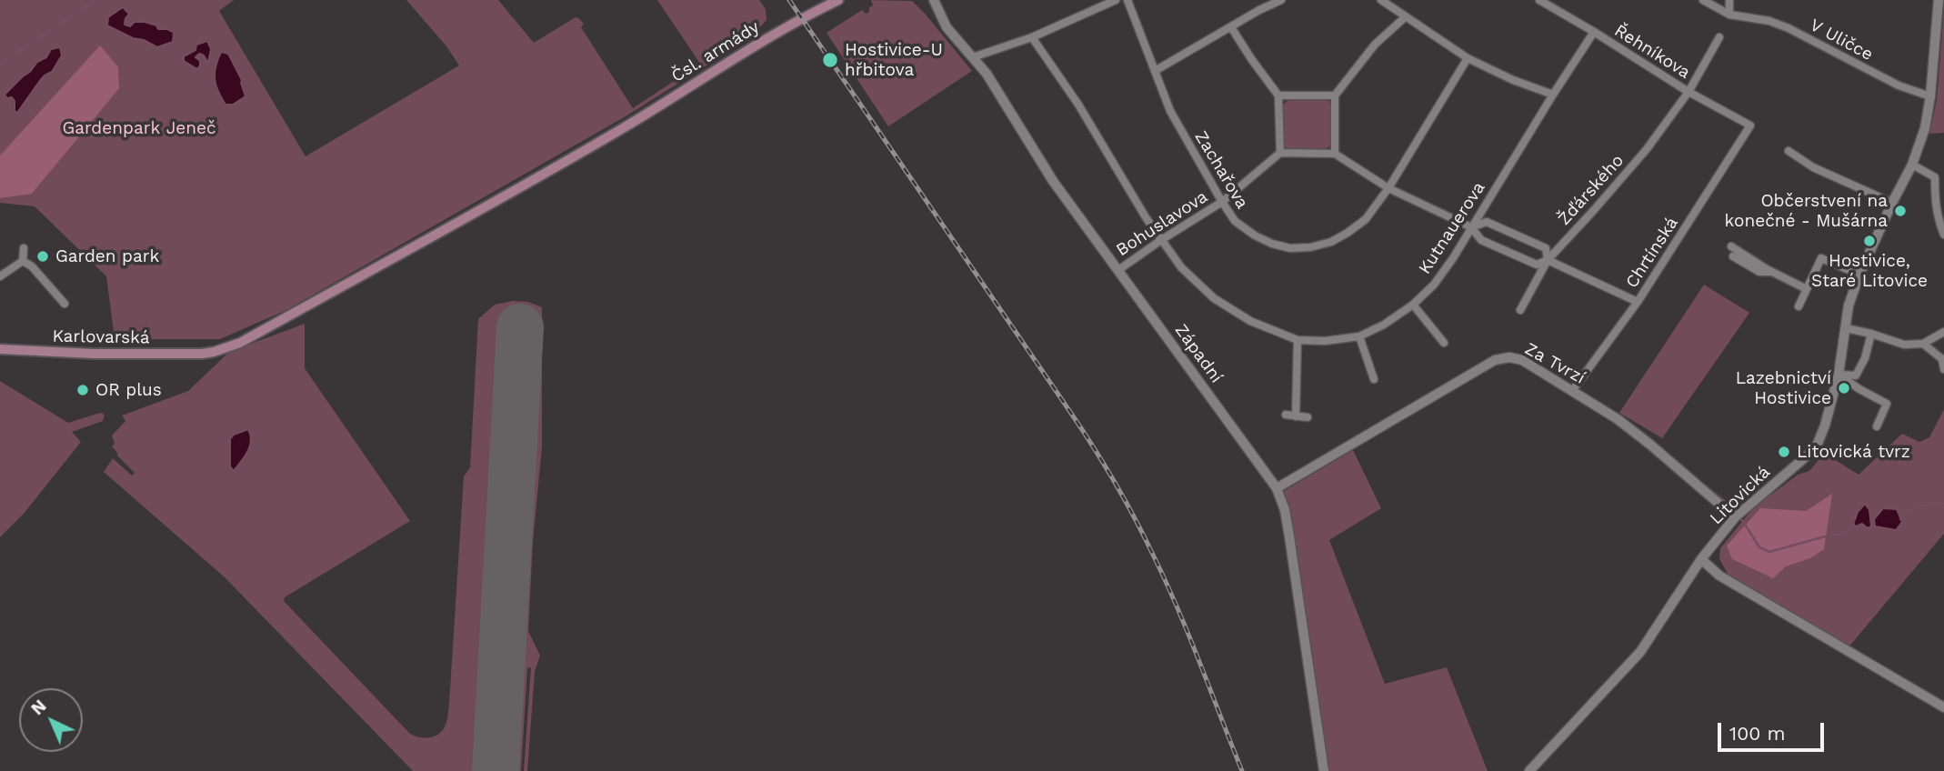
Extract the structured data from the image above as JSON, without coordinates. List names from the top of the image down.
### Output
{
  "streets": {
    "main road": ["Čsl. armády", "Karlovarská"],
    "street": [
      "V Uličce",
      "Řehníkova",
      "Zachařova",
      "Žďárského",
      "Bohuslavova",
      "Kutnauerova",
      "Chrtínská",
      "Západní",
      "Za Tvrzí",
      "Litovická"
    ]
  },
  "crossings": [
    ["V Uličce", "Litovická"],
    ["Čsl. armády", "Karlovarská"],
    ["Řehníkova", "Žďárského"],
    ["Řehníkova", "Kutnauerova"],
    ["Řehníkova", "Chrtínská"],
    ["Zachařova", "Bohuslavova"],
    ["Bohuslavova", "Kutnauerova"],
    ["Bohuslavova", "Západní"],
    ["Chrtínská", "Za Tvrzí"],
    ["Západní", "Za Tvrzí"],
    ["Za Tvrzí", "Litovická"]
  ],
  "parks": ["Gardenpark Jeneč"],
  "places": [
    "Hostivice-U hřbitova",
    "Občerstvení na konečné - Mušárna",
    "Hostivice, Staré Litovice",
    "Garden park",
    "Lazebnictví Hostivice",
    "OR plus",
    "Litovická tvrz"
  ],
  "scale_bar": "100 m",
  "north": "top left"
}
